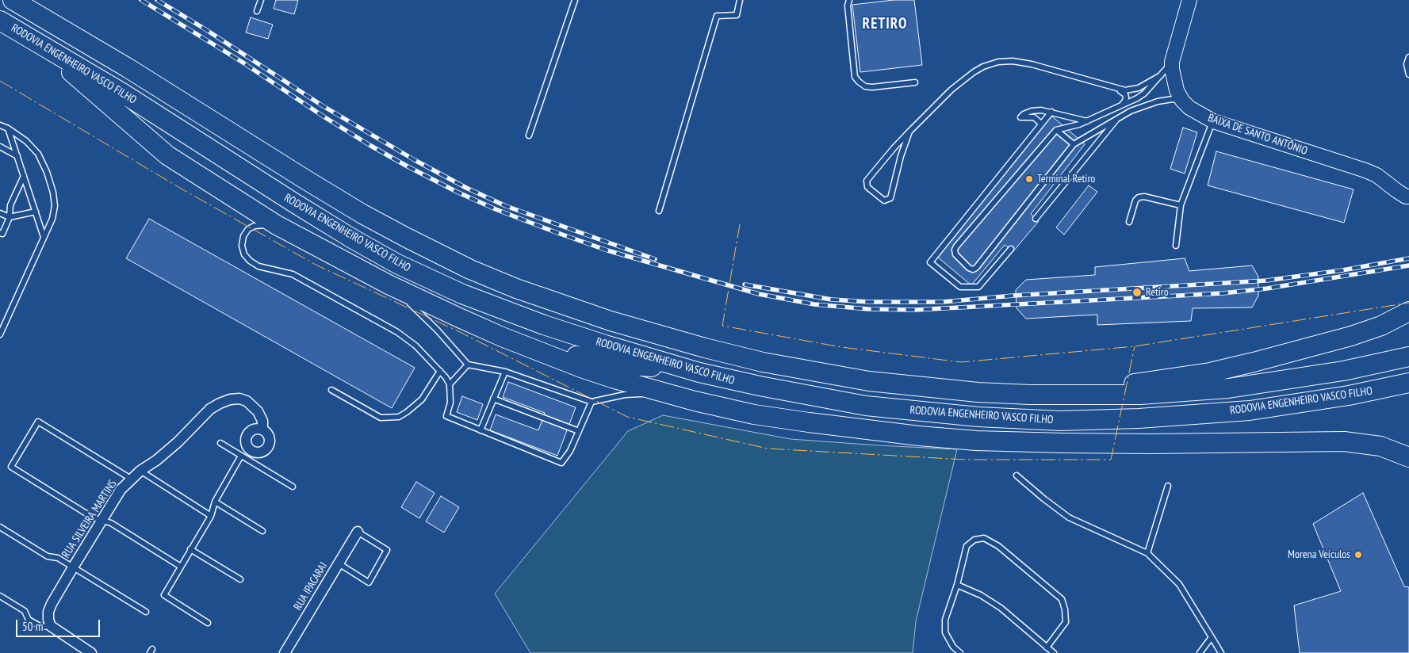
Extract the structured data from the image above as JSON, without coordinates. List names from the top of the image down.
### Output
{
  "streets": {
    "highway": ["RODOVIA ENGENHEIRO VASCO FILHO"],
    "main road": ["BAIXA DE SANTO ANTÔNIO"],
    "street": ["RUA SILVEIRA MARTINS", "RUA IPACARAI"]
  },
  "districts": ["RETIRO"],
  "places": ["Terminal Retiro", "Retiro", "Morena Veículos"],
  "scale_bar": "50 m"
}
